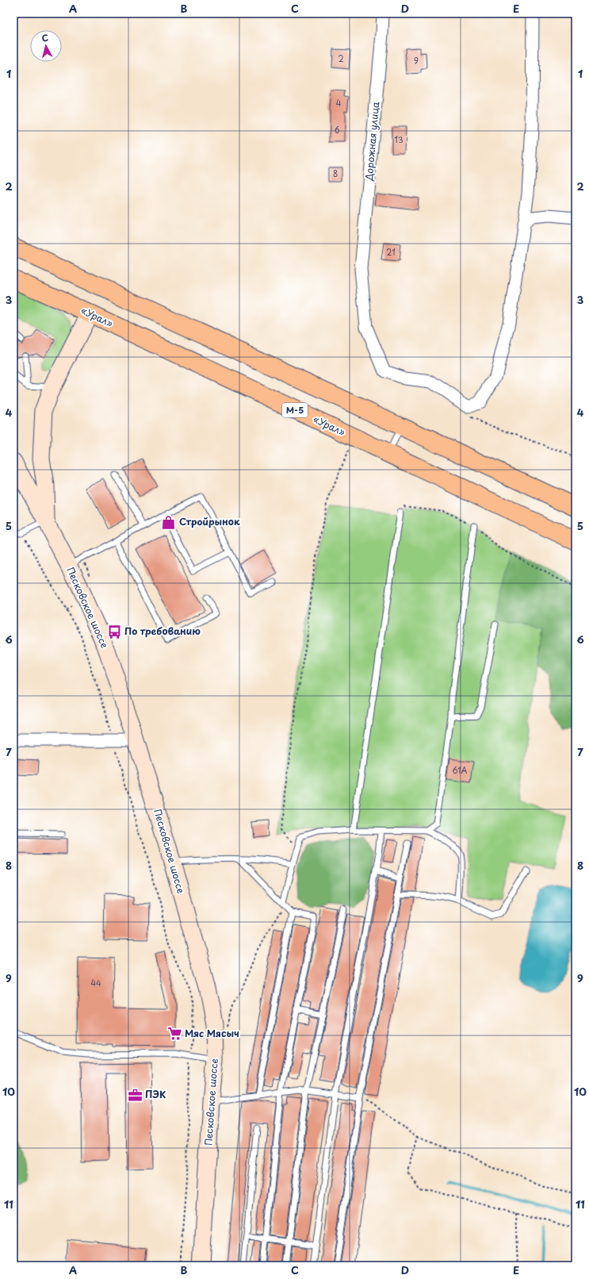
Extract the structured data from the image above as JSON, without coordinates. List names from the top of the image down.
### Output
{
  "streets": {
    "highway": ["«Урал»", "М-5"],
    "street": ["Дорожная улица", "Песковское шоссе"]
  },
  "places": {
    "shop": ["Стройрынок"],
    "bus stop": ["По требованию"],
    "supermarket": ["Мяс Мясыч"],
    "office": ["ПЭК"]
  },
  "house_numbers": [
    "2",
    "9",
    "4",
    "6",
    "13",
    "8",
    "21",
    "61А",
    "44"
  ],
  "north": "top",
  "grid": {
    "columns": [
      "A",
      "B",
      "C",
      "D",
      "E"
    ],
    "rows": [
      "1",
      "2",
      "3",
      "4",
      "5",
      "6",
      "7",
      "8",
      "9",
      "10",
      "11"
    ]
  }
}
